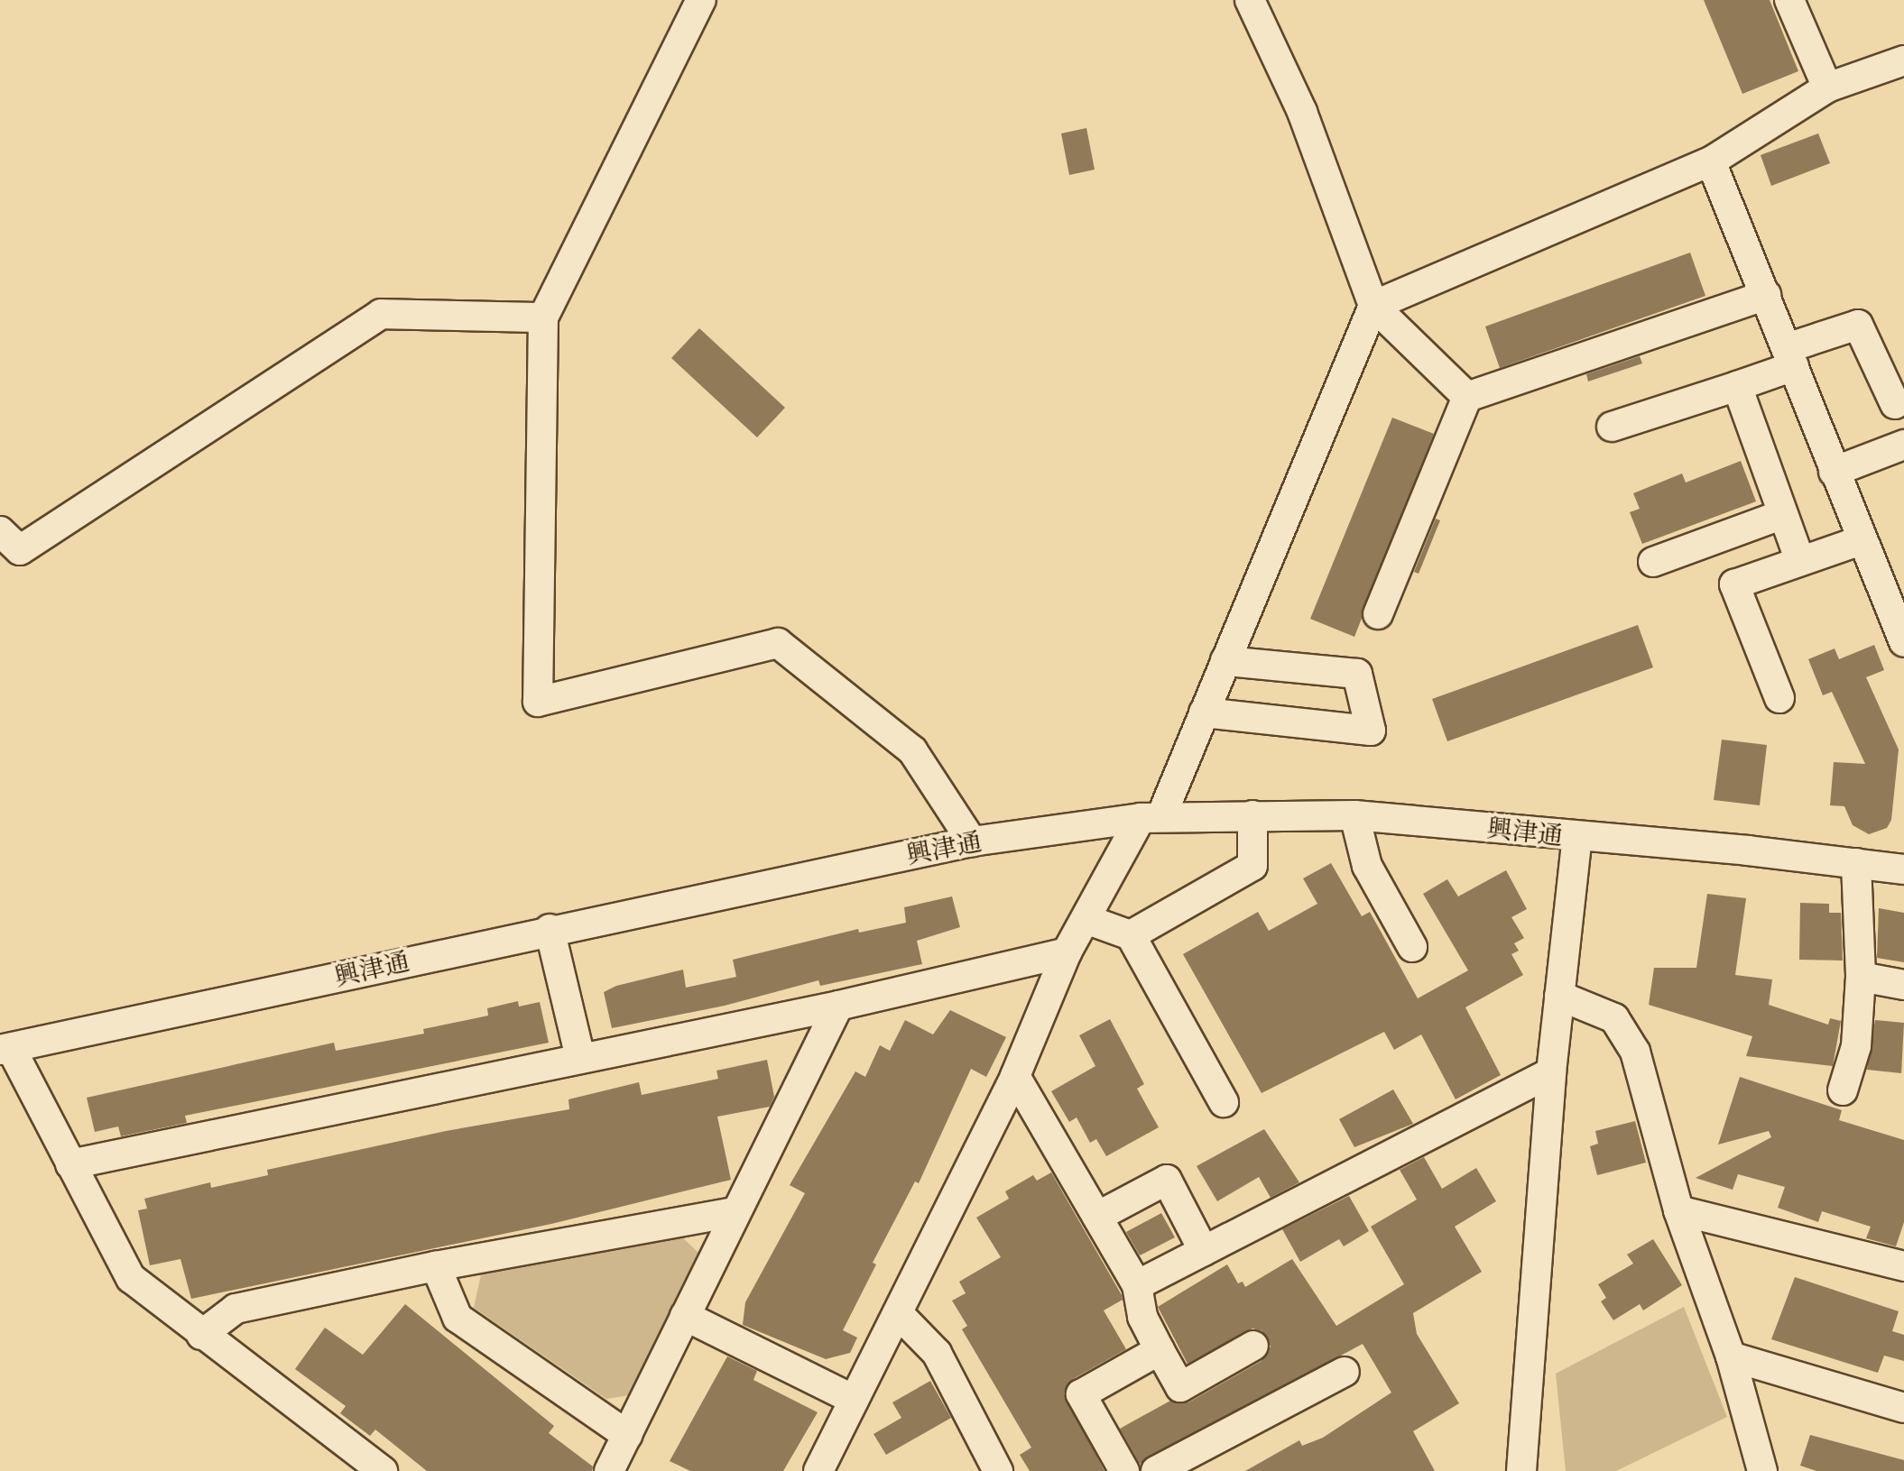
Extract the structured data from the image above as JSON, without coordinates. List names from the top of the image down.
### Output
{
  "streets": {
    "street": ["興津通"]
  }
}
